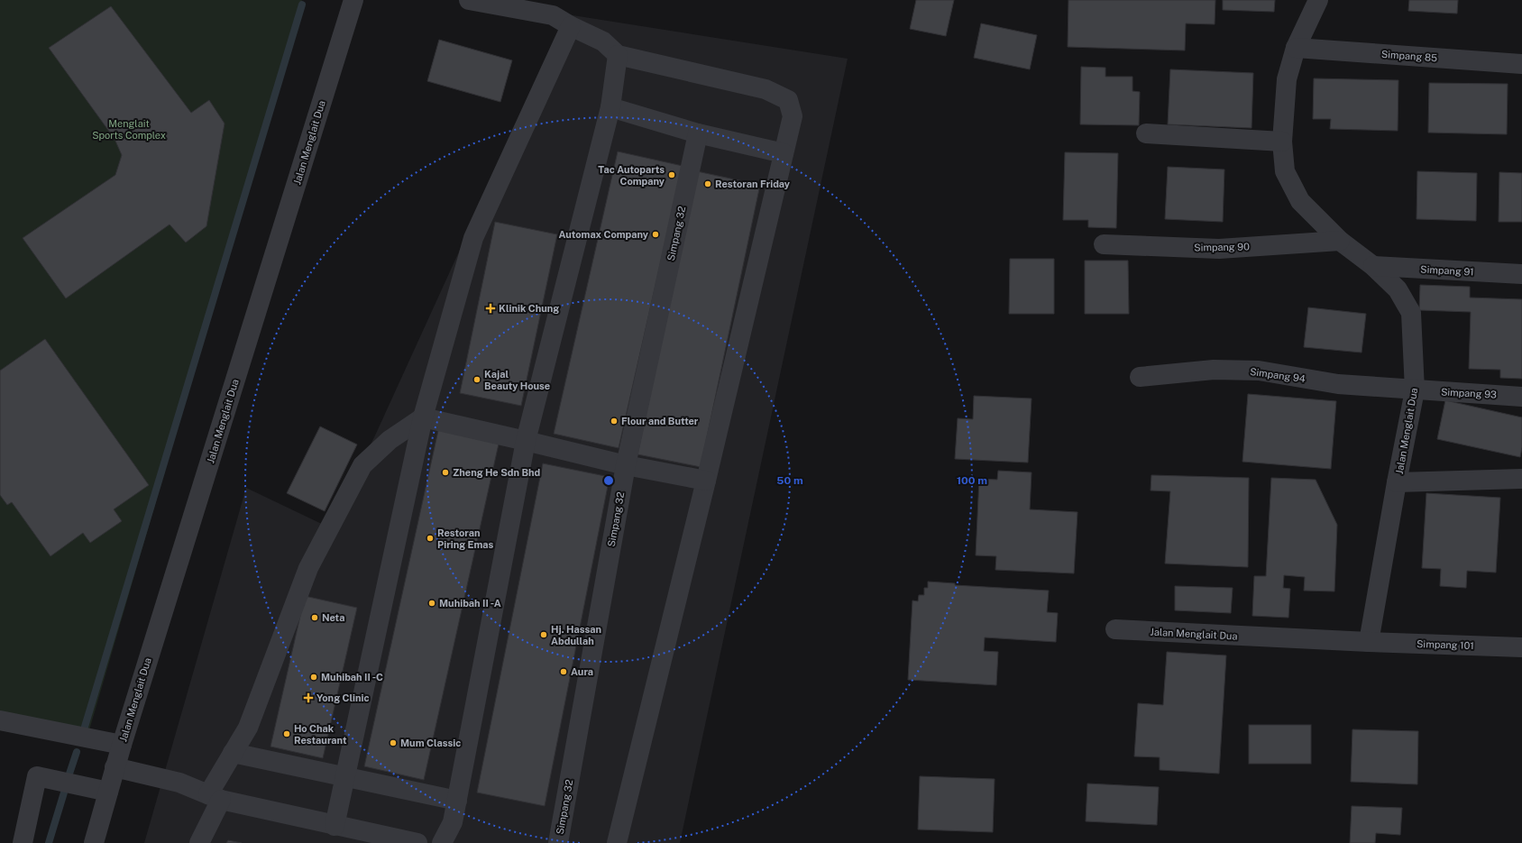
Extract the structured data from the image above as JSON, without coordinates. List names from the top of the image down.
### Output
{
  "streets": {
    "street": [
      "Simpang 85",
      "Jalan Menglait Dua",
      "Simpang 32",
      "Simpang 90",
      "Simpang 91",
      "Simpang 94",
      "Simpang 93",
      "Simpang 101"
    ]
  },
  "crossings": [
    ["Simpang 85", "Jalan Menglait Dua"],
    ["Jalan Menglait Dua", "Simpang 90"],
    ["Jalan Menglait Dua", "Simpang 91"],
    ["Jalan Menglait Dua", "Simpang 94"],
    ["Jalan Menglait Dua", "Simpang 93"],
    ["Jalan Menglait Dua", "Simpang 101"],
    ["Simpang 94", "Simpang 93"]
  ],
  "parks": ["Menglait Sports Complex"],
  "places": {
    "other": [
      "Tac Autoparts Company",
      "Restoran Friday",
      "Automax Company",
      "Kajal Beauty House",
      "Flour and Butter",
      "Zheng He Sdn Bhd",
      "Restoran Piring Emas",
      "Muhibah II -A",
      "Neta",
      "Hj. Hassan Abdullah",
      "Aura",
      "Muhibah II -C",
      "Ho Chak Restaurant",
      "Mum Classic"
    ],
    "health": ["Klinik Chung", "Yong Clinic"]
  },
  "rings": ["50 m", "100 m"]
}
